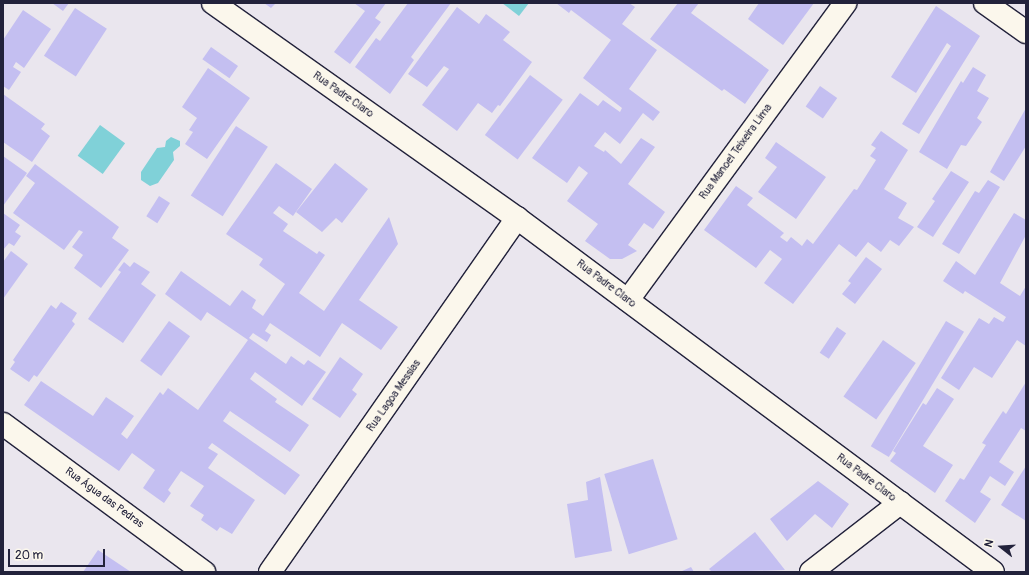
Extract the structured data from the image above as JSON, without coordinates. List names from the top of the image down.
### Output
{
  "streets": {
    "street": [
      "Rua Padre Claro",
      "Rua Manoel Teixeira Lima",
      "Rua Lagoa Messias",
      "Rua Água das Pedras"
    ]
  },
  "crossings": [
    ["Rua Padre Claro", "Rua Manoel Teixeira Lima"],
    ["Rua Padre Claro", "Rua Lagoa Messias"]
  ],
  "scale_bar": "20 m",
  "north": "left"
}
